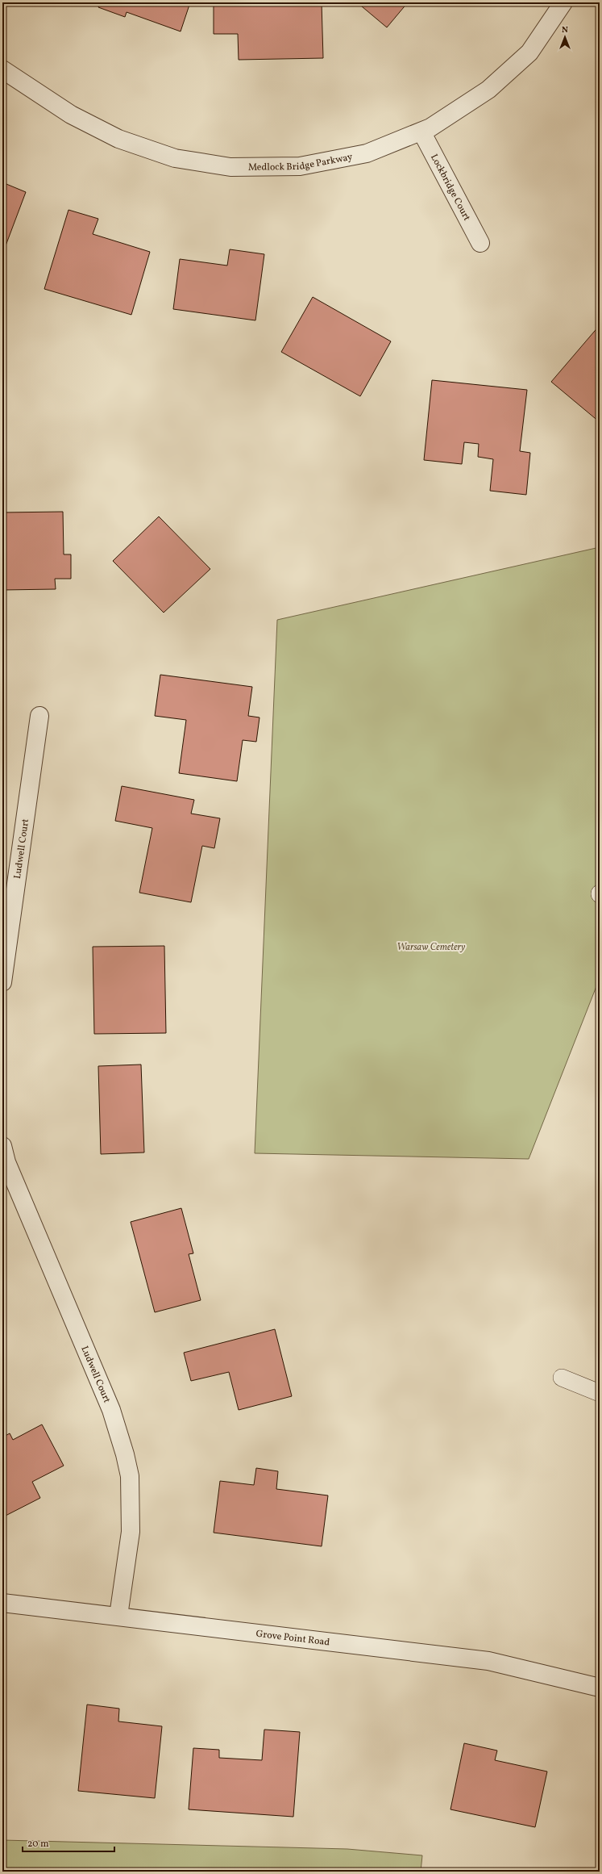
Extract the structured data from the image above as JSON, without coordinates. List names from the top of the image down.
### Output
{
  "streets": {
    "street": [
      "Medlock Bridge Parkway",
      "Lockbridge Court",
      "Ludwell Court",
      "Grove Point Road"
    ]
  },
  "crossings": [
    ["Medlock Bridge Parkway", "Lockbridge Court"],
    ["Ludwell Court", "Grove Point Road"]
  ],
  "parks": ["Warsaw Cemetery"],
  "scale_bar": "20 m",
  "north": "top"
}
